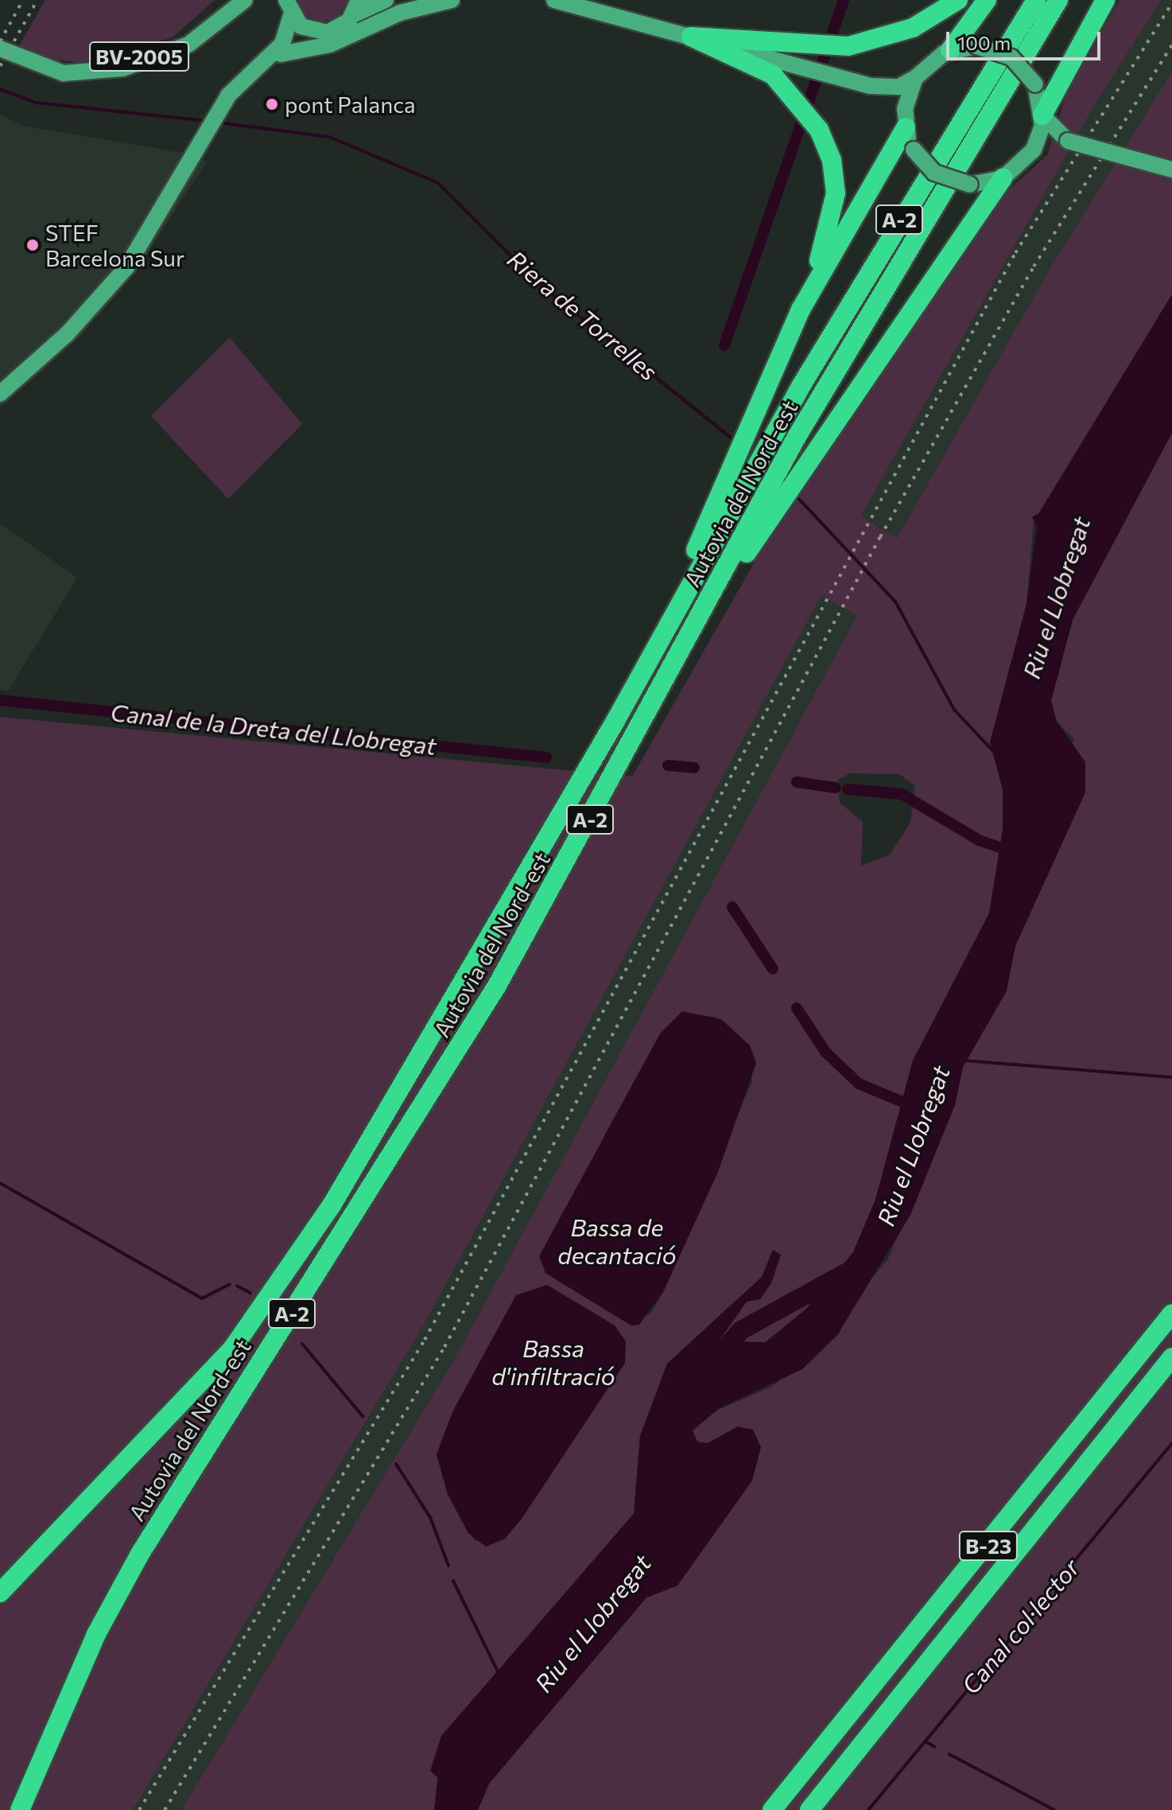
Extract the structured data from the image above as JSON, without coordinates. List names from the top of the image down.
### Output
{
  "streets": {
    "highway": ["A-2", "Autovia del Nord-est", "B-23"],
    "main road": ["BV-2005"]
  },
  "water": [
    "Riera de Torrelles",
    "Riu el Llobregat",
    "Canal de la Dreta del Llobregat",
    "Bassa de decantació",
    "Bassa d'infiltració",
    "Canal col·lector"
  ],
  "places": ["pont Palanca", "STEF Barcelona Sur"],
  "scale_bar": "100 m"
}
